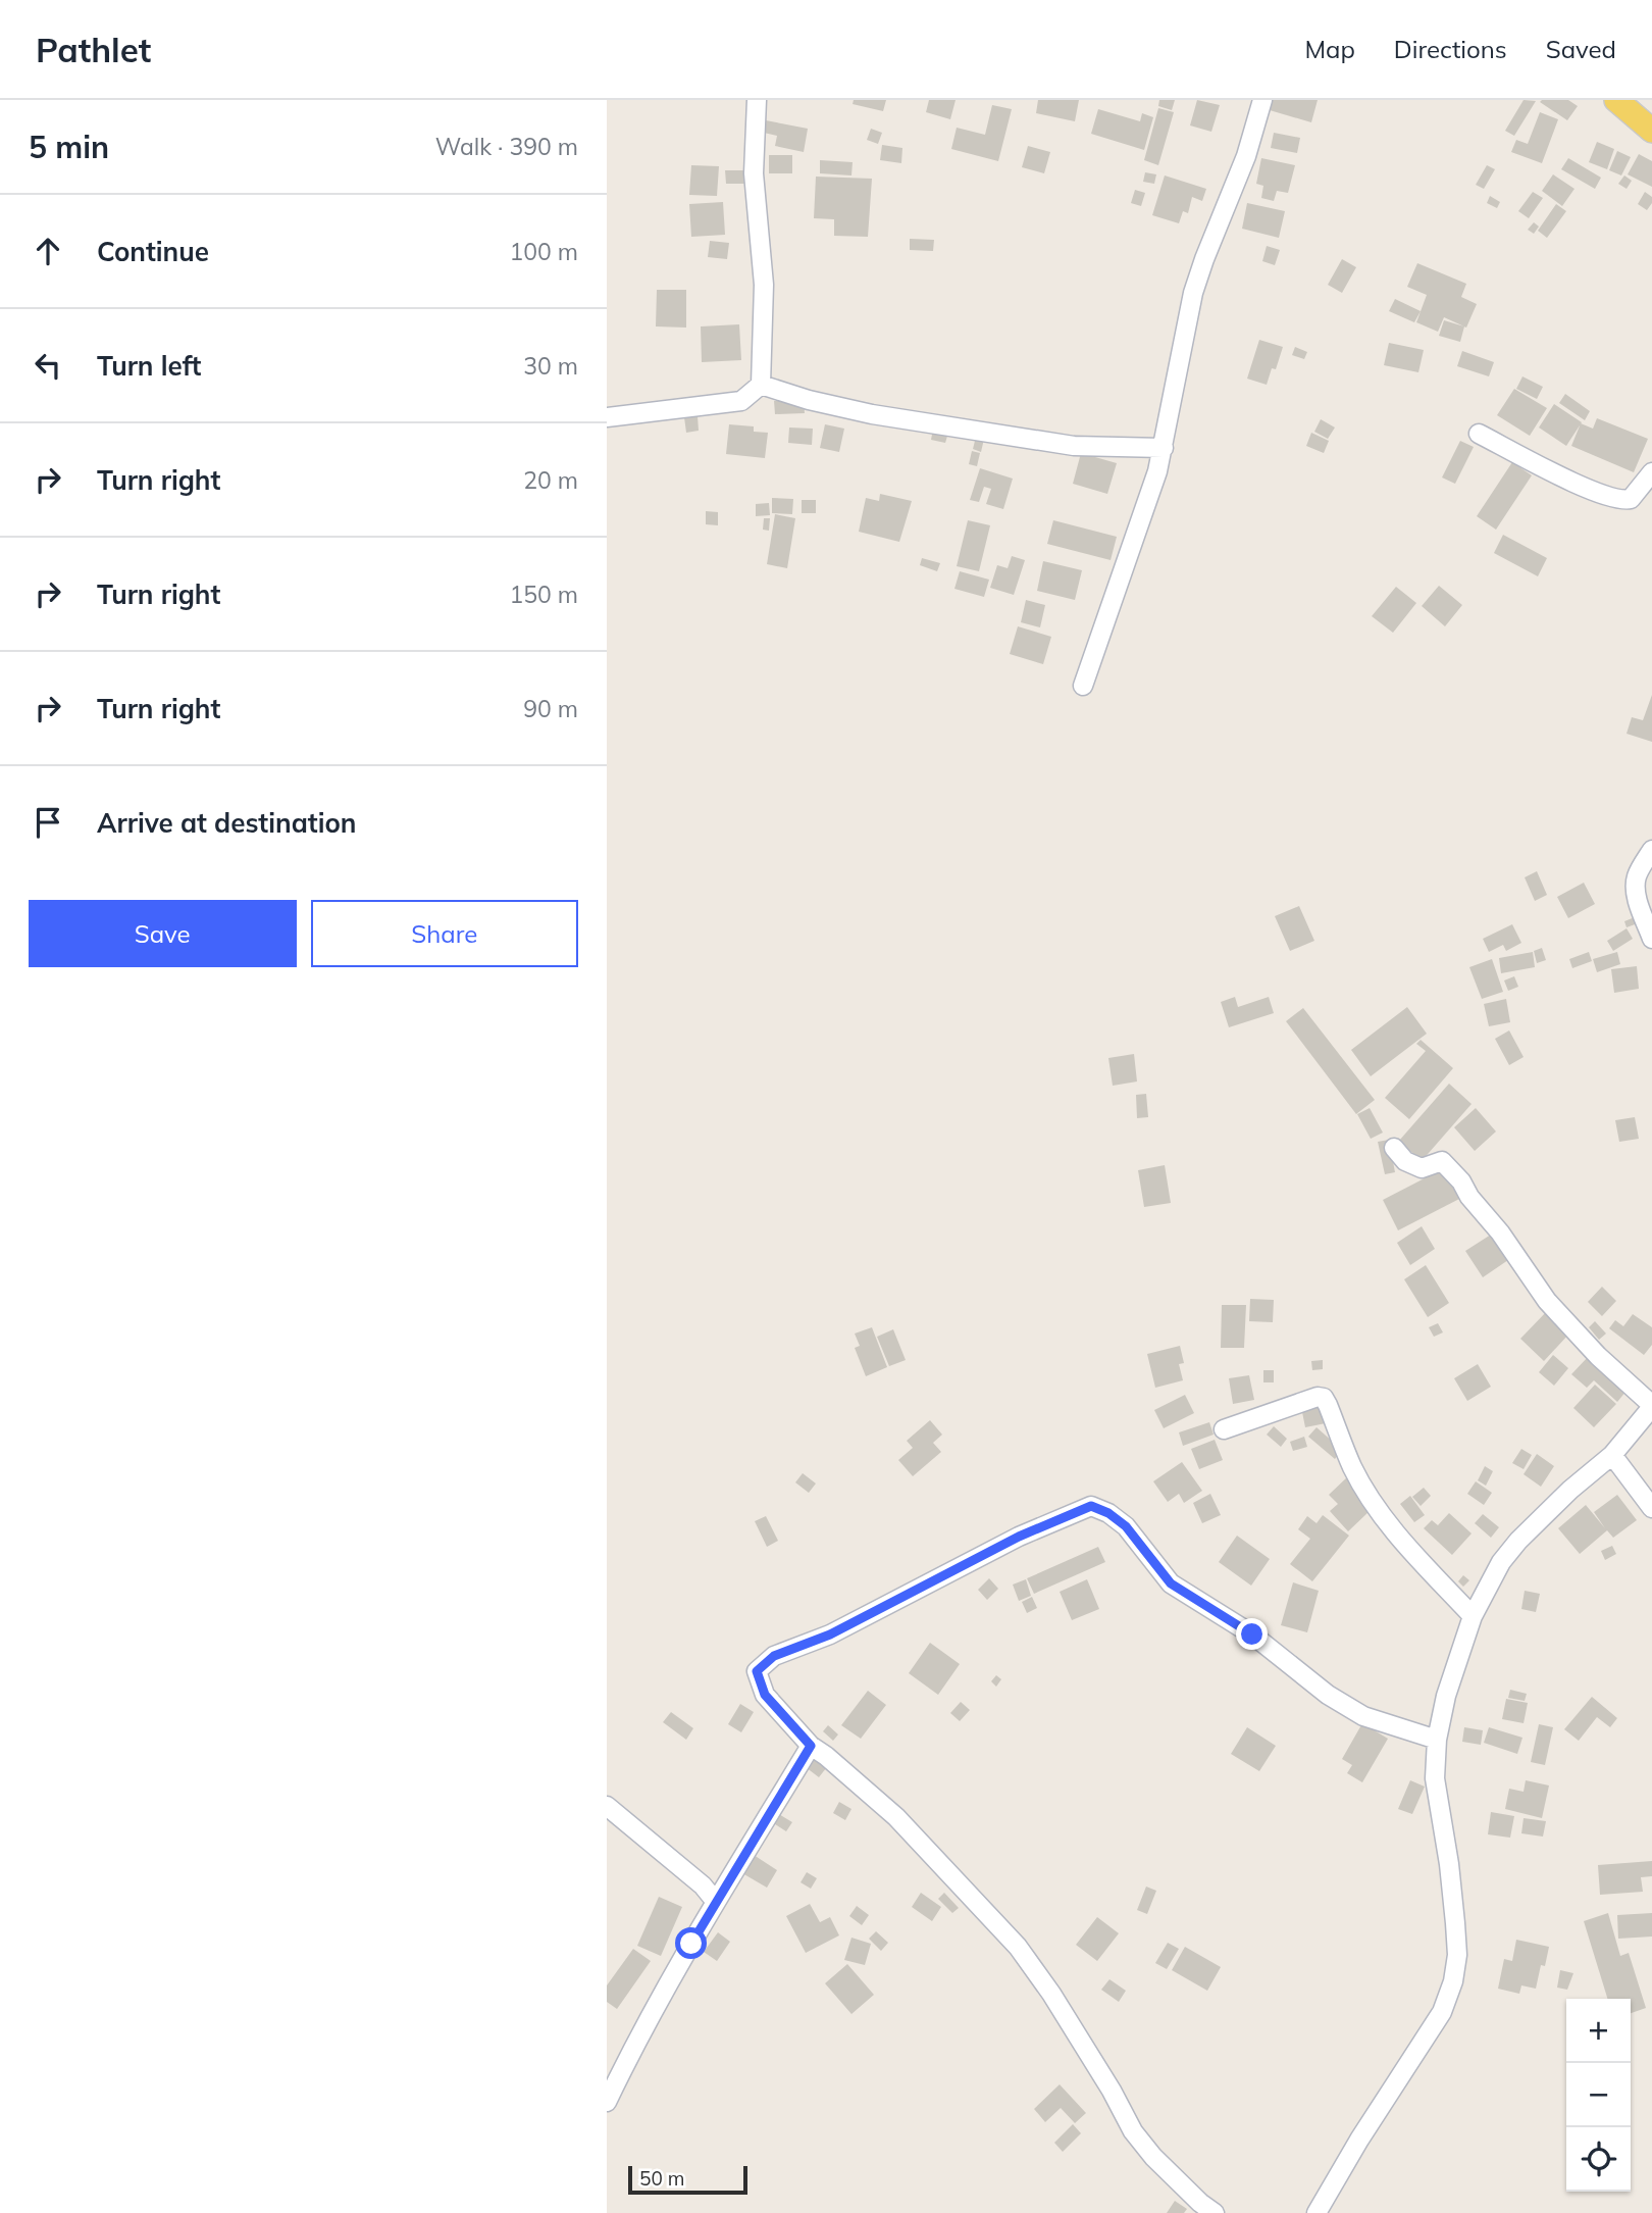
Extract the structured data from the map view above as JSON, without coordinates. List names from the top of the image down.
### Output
{
  "scale_bar": "50 m",
  "page": {
    "header": "Pathlet",
    "nav": ["Map", "Directions", "Saved"],
    "heading": ["5 min", "Walk · 390 m"],
    "list": [
      ["Continue", "100 m"],
      ["Turn left", "30 m"],
      ["Turn right", "20 m"],
      ["Turn right", "150 m"],
      ["Turn right", "90 m"],
      "Arrive at destination"
    ],
    "buttons": ["Save", "Share"],
    "map_buttons": ["+", "−"],
    "scale": "50 m"
  }
}
